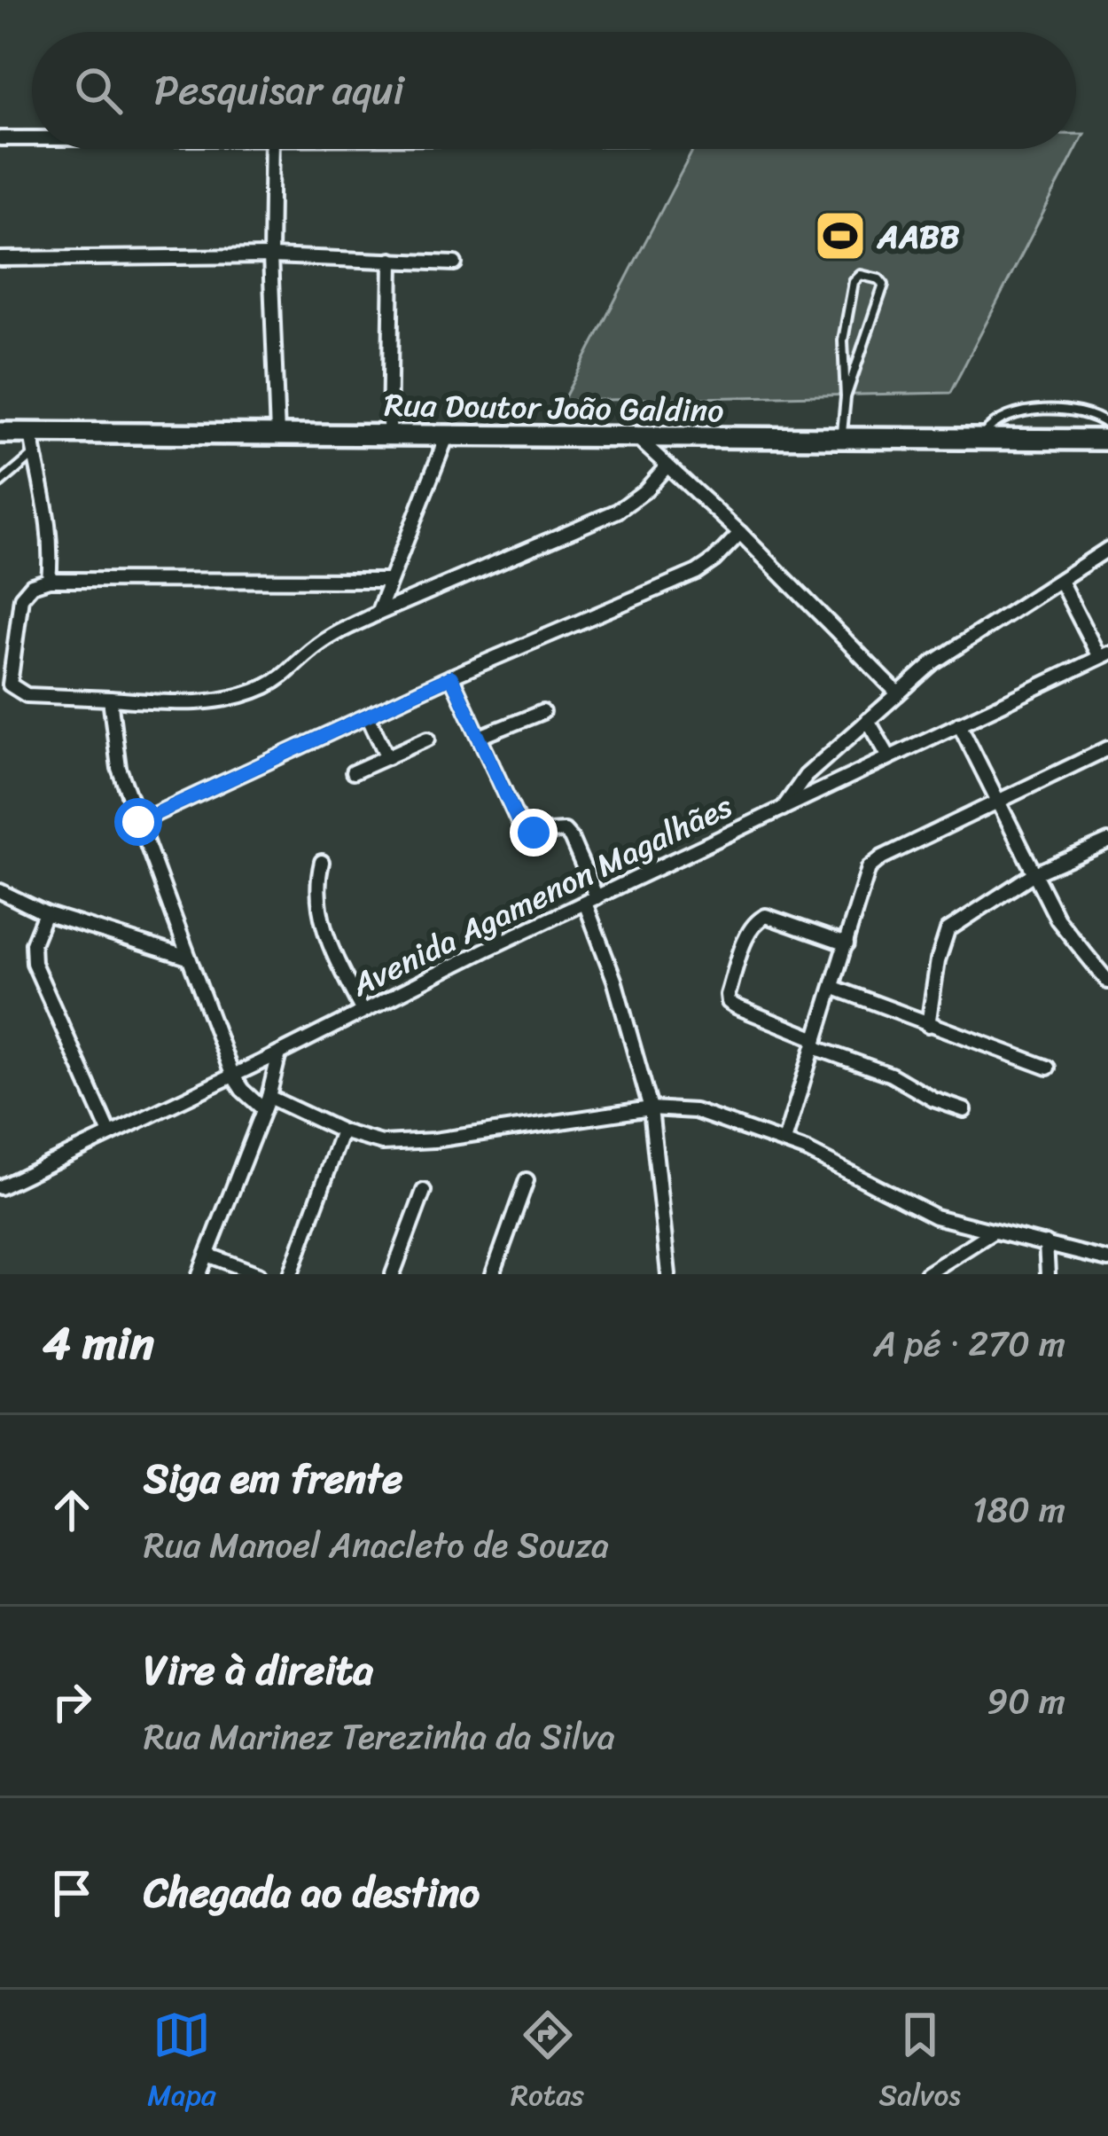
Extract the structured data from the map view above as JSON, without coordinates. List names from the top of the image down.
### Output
{
  "streets": {
    "main road": ["Rua Doutor João Galdino"],
    "street": ["Avenida Agamenon Magalhães"]
  },
  "places": {
    "sports": ["AABB"]
  },
  "page": {
    "search": "Pesquisar aqui",
    "heading": ["4 min", "A pé · 270 m"],
    "list": [
      ["Siga em frente", "Rua Manoel Anacleto de Souza", "180 m"],
      ["Vire à direita", "Rua Marinez Terezinha da Silva", "90 m"],
      "Chegada ao destino"
    ],
    "nav": ["Mapa", "Rotas", "Salvos"]
  }
}
